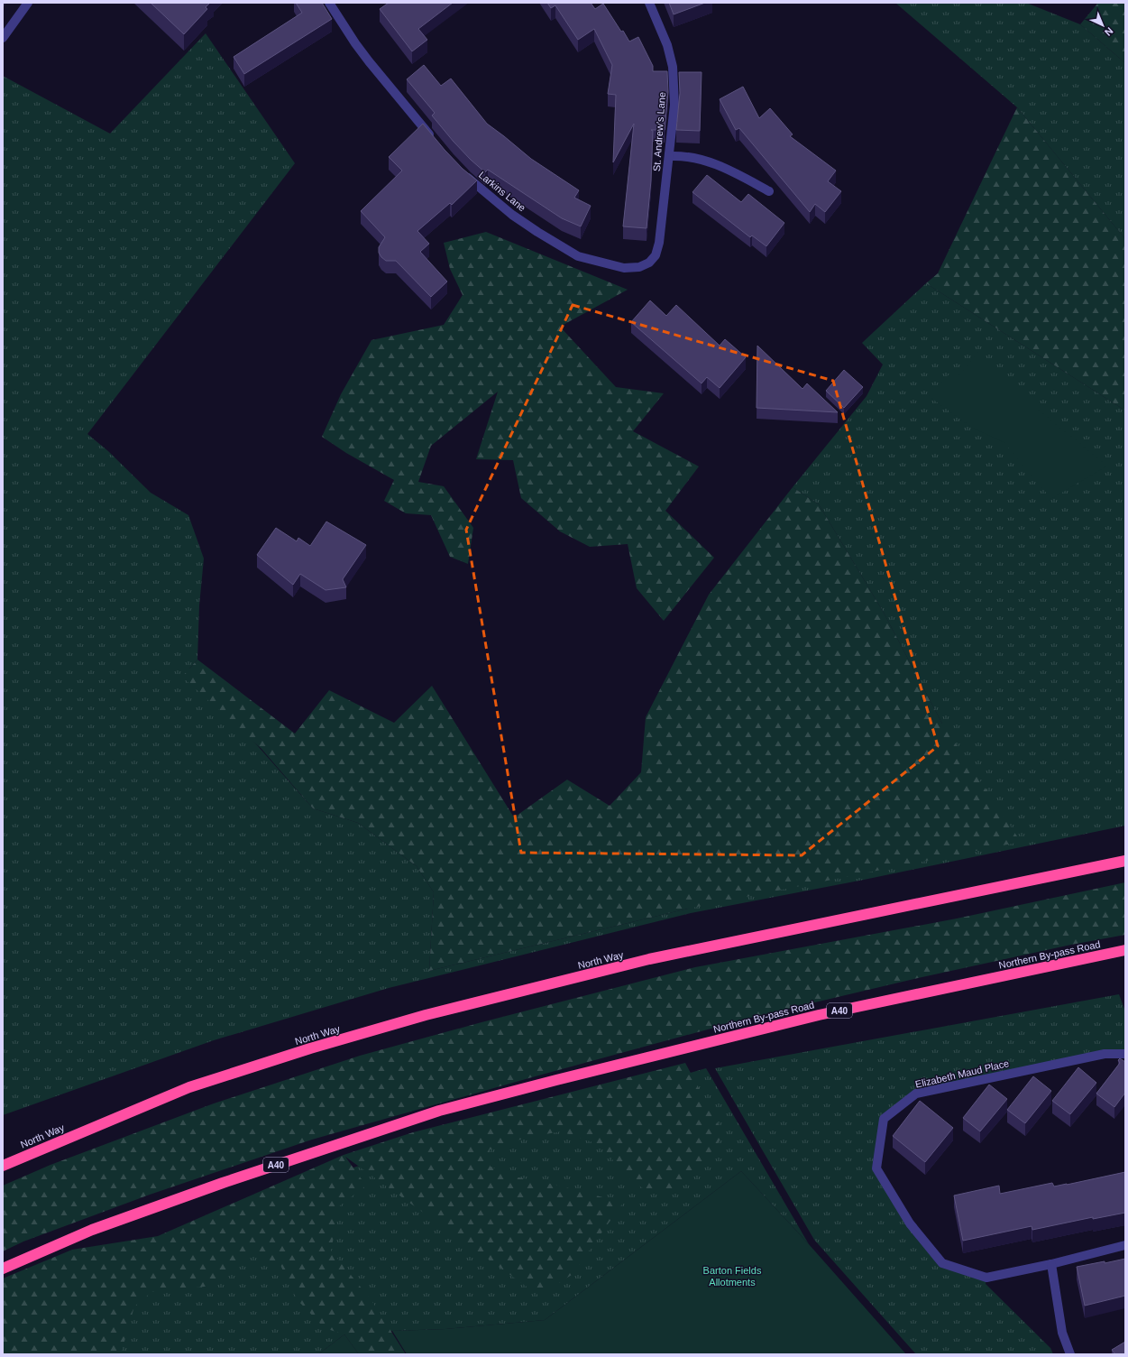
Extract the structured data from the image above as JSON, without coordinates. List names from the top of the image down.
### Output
{
  "streets": {
    "highway": ["Northern By-pass Road", "North Way", "A40"],
    "street": ["St. Andrew's Lane", "Larkins Lane", "Elizabeth Maud Place"]
  },
  "crossings": [
    ["St. Andrew's Lane", "Larkins Lane"]
  ],
  "parks": ["Barton Fields Allotments"],
  "north": "bottom right"
}
